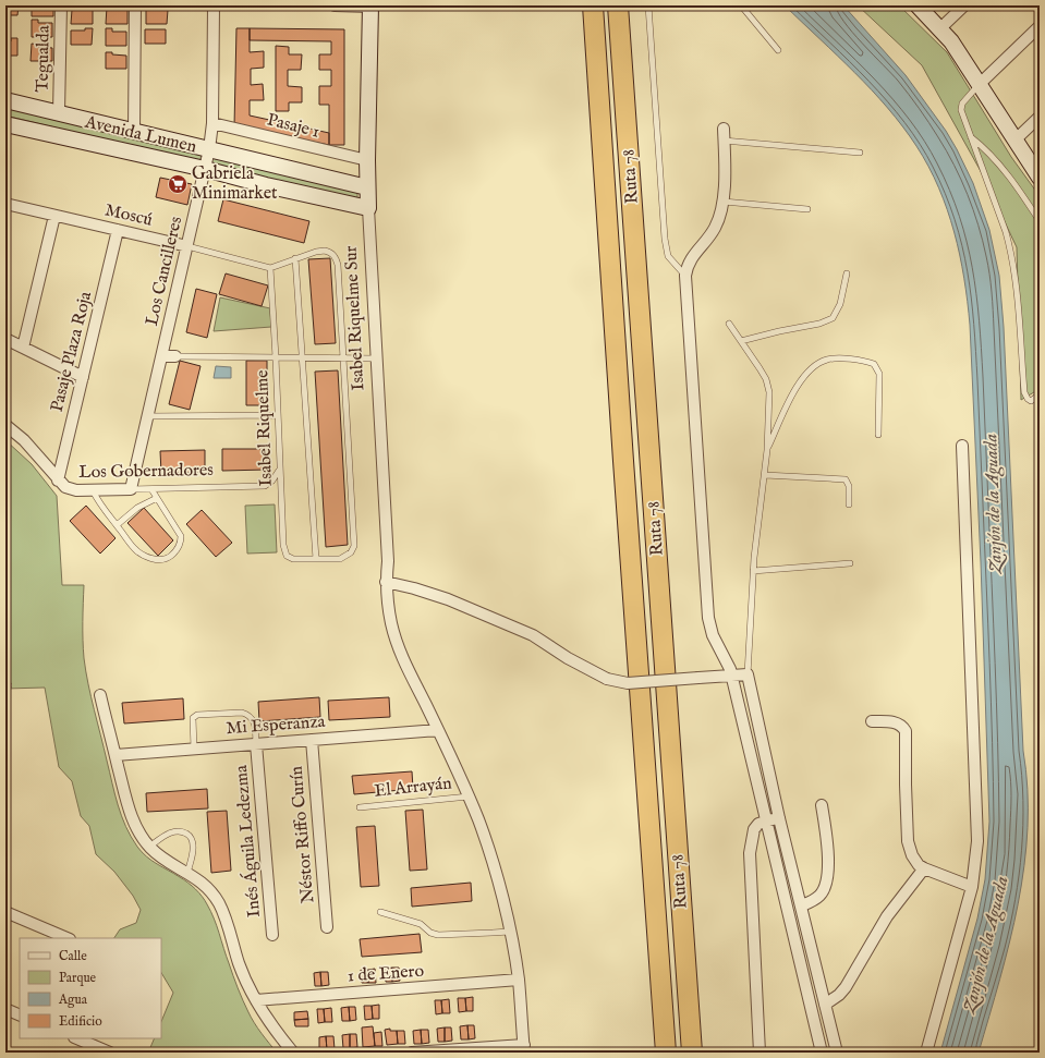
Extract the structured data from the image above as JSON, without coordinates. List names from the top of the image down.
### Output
{
  "streets": {
    "highway": ["Ruta 78"],
    "street": [
      "Tegualda",
      "Pasaje 1",
      "Avenida Lumen",
      "Moscú",
      "Los Cancilleres",
      "Isabel Riquelme Sur",
      "Pasaje Plaza Roja",
      "Los Gobernadores",
      "Mi Esperanza",
      "Néstor Riffo Curín",
      "Inés Águila Ledezma",
      "1 de Enero"
    ],
    "lane": ["Isabel Riquelme", "El Arrayán"]
  },
  "crossings": [
    ["Tegualda", "Avenida Lumen"],
    ["Pasaje 1", "Los Cancilleres"],
    ["Pasaje 1", "Isabel Riquelme Sur"],
    ["Avenida Lumen", "Los Cancilleres"],
    ["Avenida Lumen", "Isabel Riquelme Sur"],
    ["Moscú", "Los Cancilleres"],
    ["Moscú", "Pasaje Plaza Roja"],
    ["Moscú", "Isabel Riquelme"],
    ["Los Cancilleres", "Los Gobernadores"],
    ["Isabel Riquelme Sur", "Mi Esperanza"],
    ["Isabel Riquelme Sur", "El Arrayán"],
    ["Isabel Riquelme Sur", "1 de Enero"],
    ["Pasaje Plaza Roja", "Los Gobernadores"],
    ["Isabel Riquelme", "Los Gobernadores"],
    ["Mi Esperanza", "Néstor Riffo Curín"],
    ["Mi Esperanza", "Inés Águila Ledezma"]
  ],
  "water": ["Zanjón de la Aguada"],
  "places": {
    "supermarket": ["Gabriela Minimarket"]
  },
  "legend": [
    "Calle",
    "Parque",
    "Agua",
    "Edificio"
  ]
}
